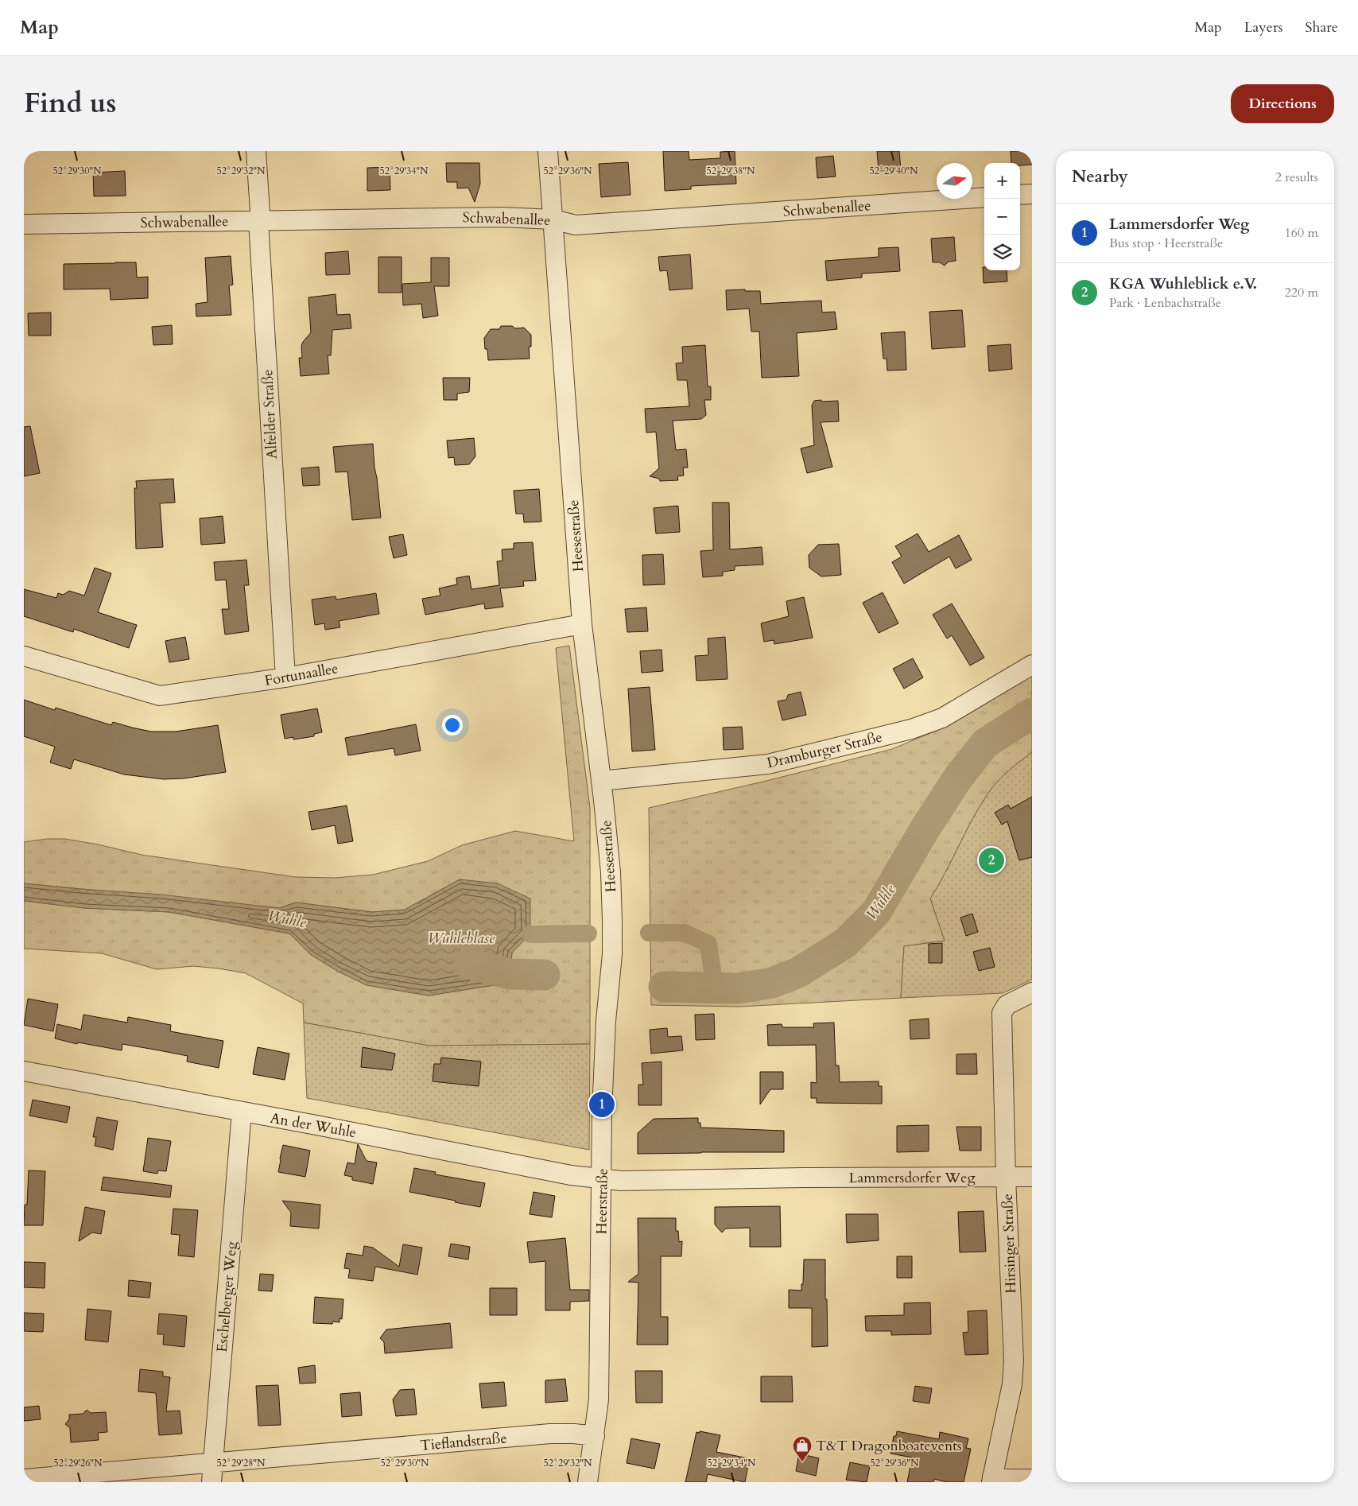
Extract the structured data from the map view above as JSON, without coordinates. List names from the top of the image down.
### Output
{
  "streets": {
    "street": [
      "Schwabenallee",
      "Alfelder Straße",
      "Heesestraße",
      "Fortunaallee",
      "Dramburger Straße",
      "An der Wuhle",
      "Lammersdorfer Weg",
      "Heerstraße",
      "Hirsinger Straße",
      "Eschelberger Weg",
      "Tieflandstraße"
    ]
  },
  "crossings": [
    ["Schwabenallee", "Alfelder Straße"],
    ["Schwabenallee", "Heesestraße"],
    ["Alfelder Straße", "Fortunaallee"],
    ["Heesestraße", "Fortunaallee"],
    ["Heesestraße", "Dramburger Straße"],
    ["Heesestraße", "Heerstraße"],
    ["An der Wuhle", "Lammersdorfer Weg"],
    ["An der Wuhle", "Heerstraße"],
    ["An der Wuhle", "Eschelberger Weg"],
    ["Lammersdorfer Weg", "Heerstraße"],
    ["Lammersdorfer Weg", "Hirsinger Straße"],
    ["Heerstraße", "Tieflandstraße"],
    ["Eschelberger Weg", "Tieflandstraße"]
  ],
  "water": ["Wuhle", "Wuhleblase"],
  "places": {
    "shop": ["T&T Dragonboatevents"]
  },
  "north": "right",
  "page": {
    "header": "Map",
    "nav": ["Map", "Layers", "Share"],
    "title": "Find us",
    "buttons": "Directions",
    "heading": ["Nearby", "2 results"],
    "map_buttons": ["+", "−"],
    "list": [
      {
        "mark": "1",
        "name": "Lammersdorfer Weg",
        "note": "Bus stop · Heerstraße",
        "value": "160 m"
      },
      {
        "mark": "2",
        "name": "KGA Wuhleblick e.V.",
        "note": "Park · Lenbachstraße",
        "value": "220 m"
      }
    ],
    "pins": ["2", "1"]
  },
  "coordinates": [
    "52°29'30\"N",
    "52°29'32\"N",
    "52°29'34\"N",
    "52°29'36\"N",
    "52°29'38\"N",
    "52°29'40\"N",
    "52°29'26\"N",
    "52°29'28\"N"
  ]
}
